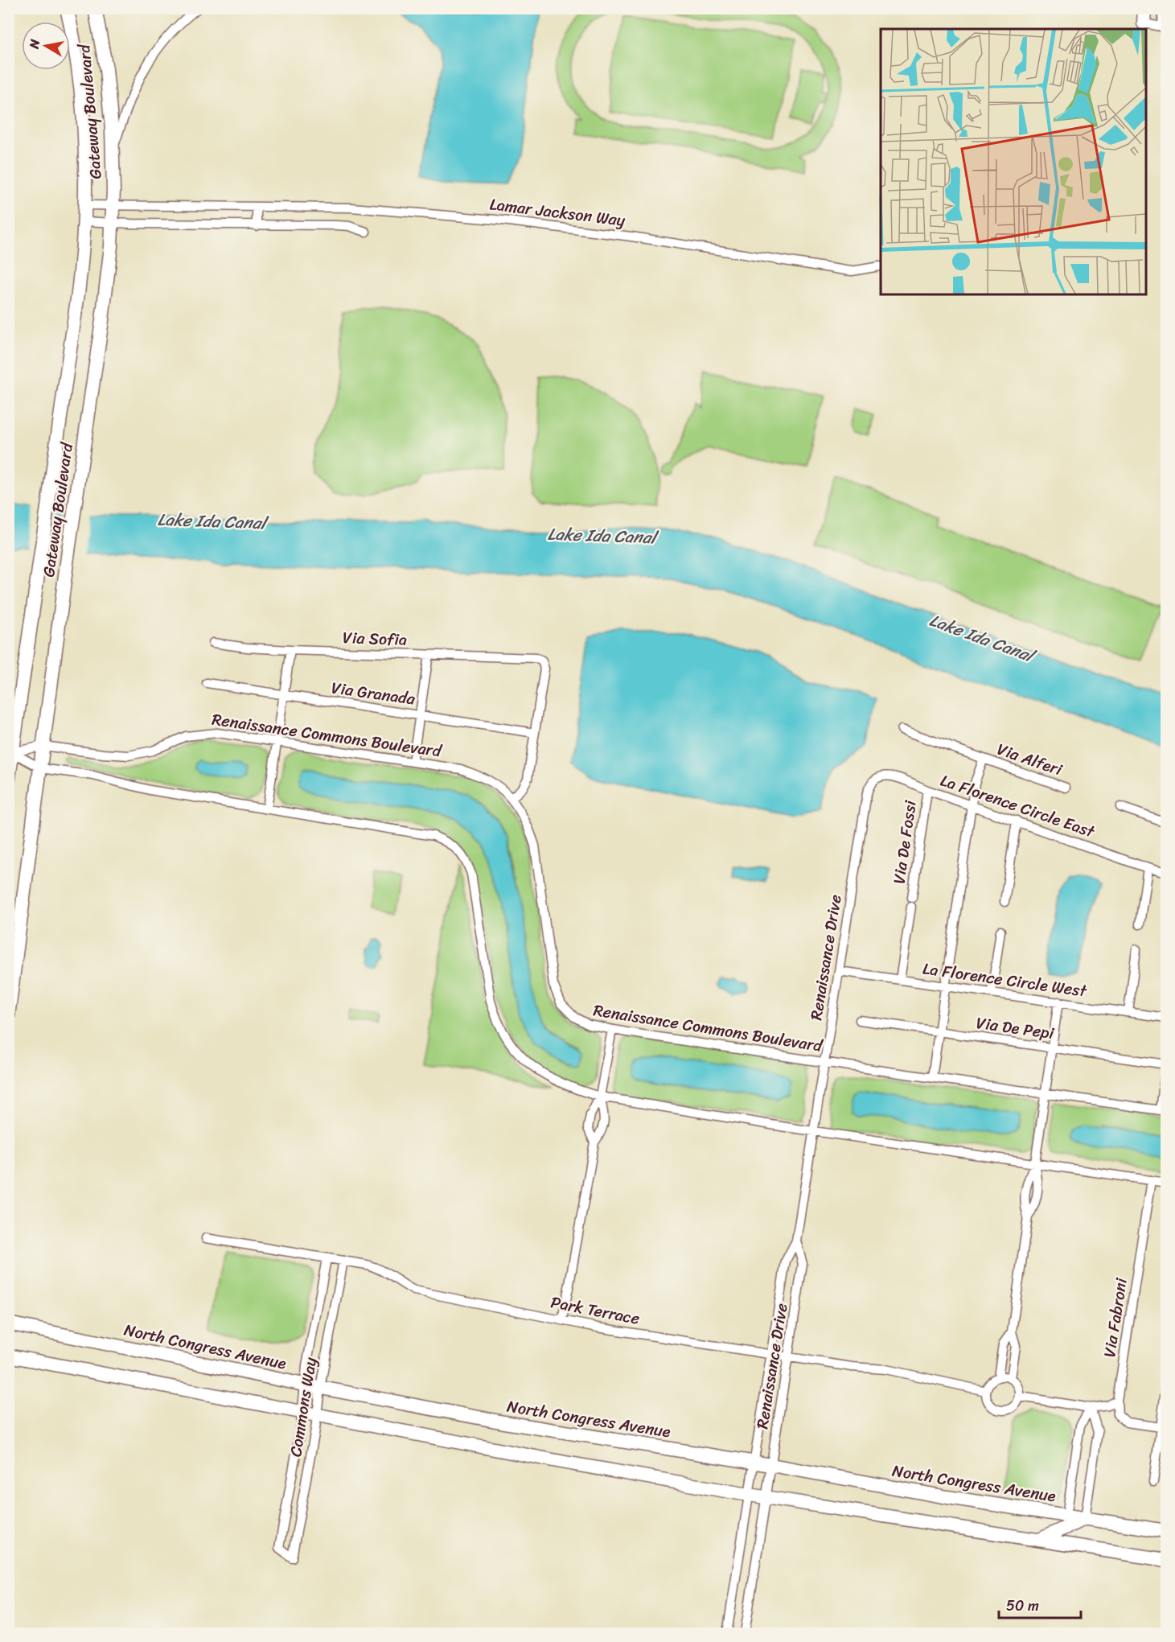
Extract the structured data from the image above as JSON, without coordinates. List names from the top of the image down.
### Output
{
  "streets": {
    "main road": ["Gateway Boulevard", "North Congress Avenue"],
    "street": [
      "Lamar Jackson Way",
      "Via Sofia",
      "Via Granada",
      "Renaissance Commons Boulevard",
      "Via Alferi",
      "La Florence Circle East",
      "Via De Fossi",
      "Renaissance Drive",
      "La Florence Circle West",
      "Via De Pepi",
      "Park Terrace",
      "Via Fabroni",
      "Commons Way"
    ]
  },
  "crossings": [
    ["Gateway Boulevard", "Lamar Jackson Way"],
    ["Gateway Boulevard", "Renaissance Commons Boulevard"],
    ["Via Sofia", "Via Granada"],
    ["Renaissance Commons Boulevard", "Via Alferi"],
    ["Renaissance Commons Boulevard", "Renaissance Drive"],
    ["Via Alferi", "La Florence Circle East"],
    ["Via Alferi", "La Florence Circle West"],
    ["Via Alferi", "Via De Pepi"],
    ["La Florence Circle East", "Via De Fossi"],
    ["La Florence Circle East", "Renaissance Drive"],
    ["Via De Fossi", "La Florence Circle West"],
    ["Renaissance Drive", "La Florence Circle West"],
    ["Renaissance Drive", "Park Terrace"],
    ["Renaissance Drive", "North Congress Avenue"],
    ["Park Terrace", "Commons Way"],
    ["North Congress Avenue", "Commons Way"]
  ],
  "water": ["Lake Ida Canal"],
  "scale_bar": "50 m",
  "north": "left"
}
